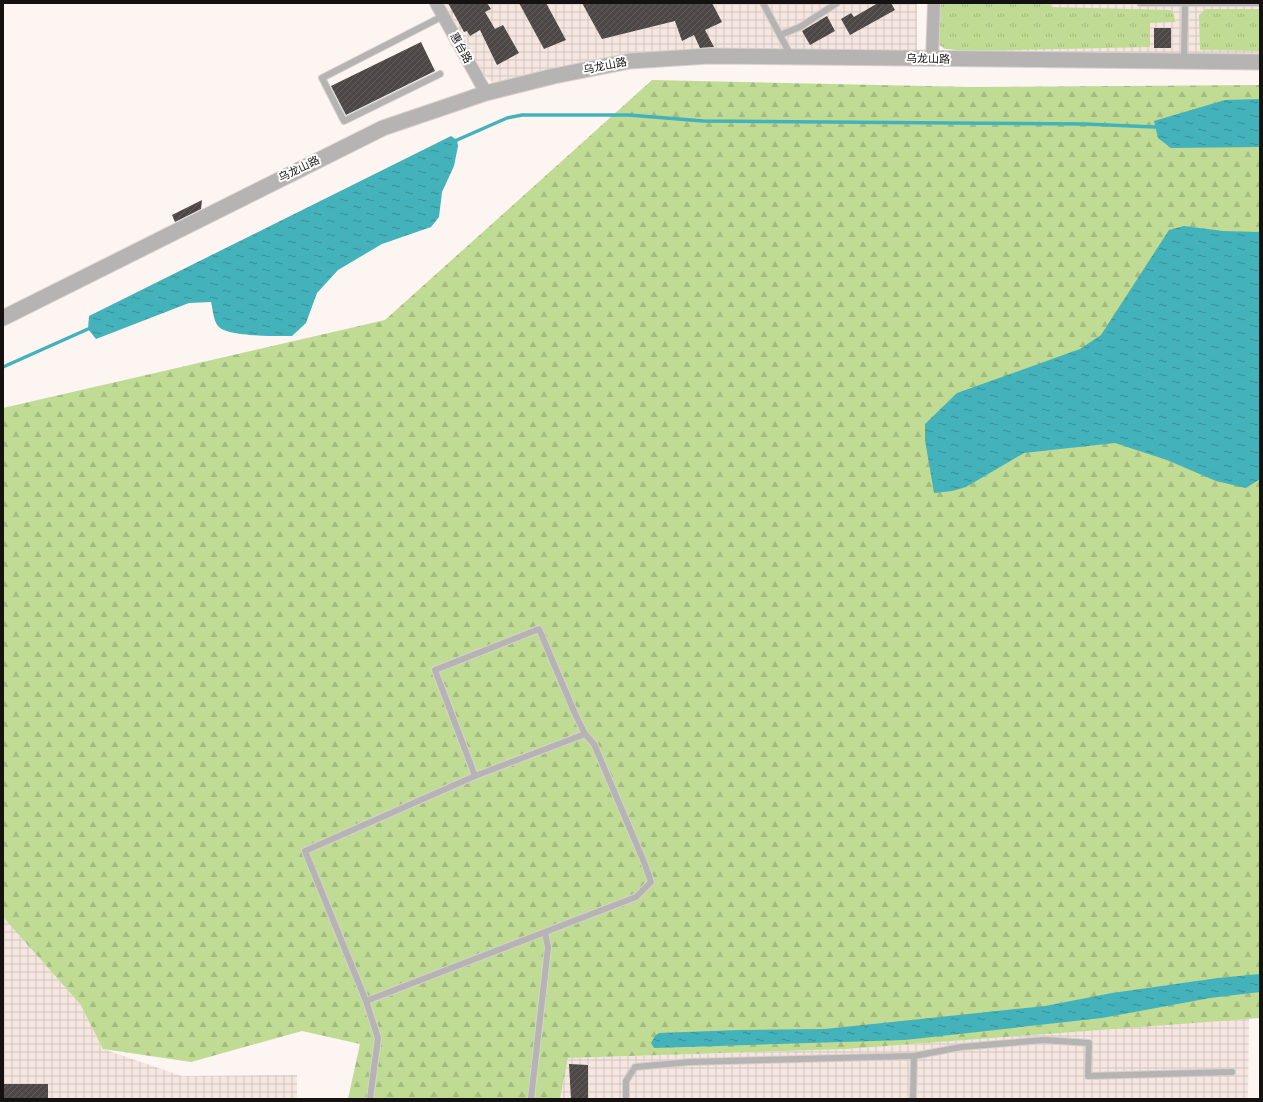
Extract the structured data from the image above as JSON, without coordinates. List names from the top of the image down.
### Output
{
  "streets": {
    "street": ["惠台路", "乌龙山路"]
  },
  "crossings": [
    ["惠台路", "乌龙山路"]
  ]
}
